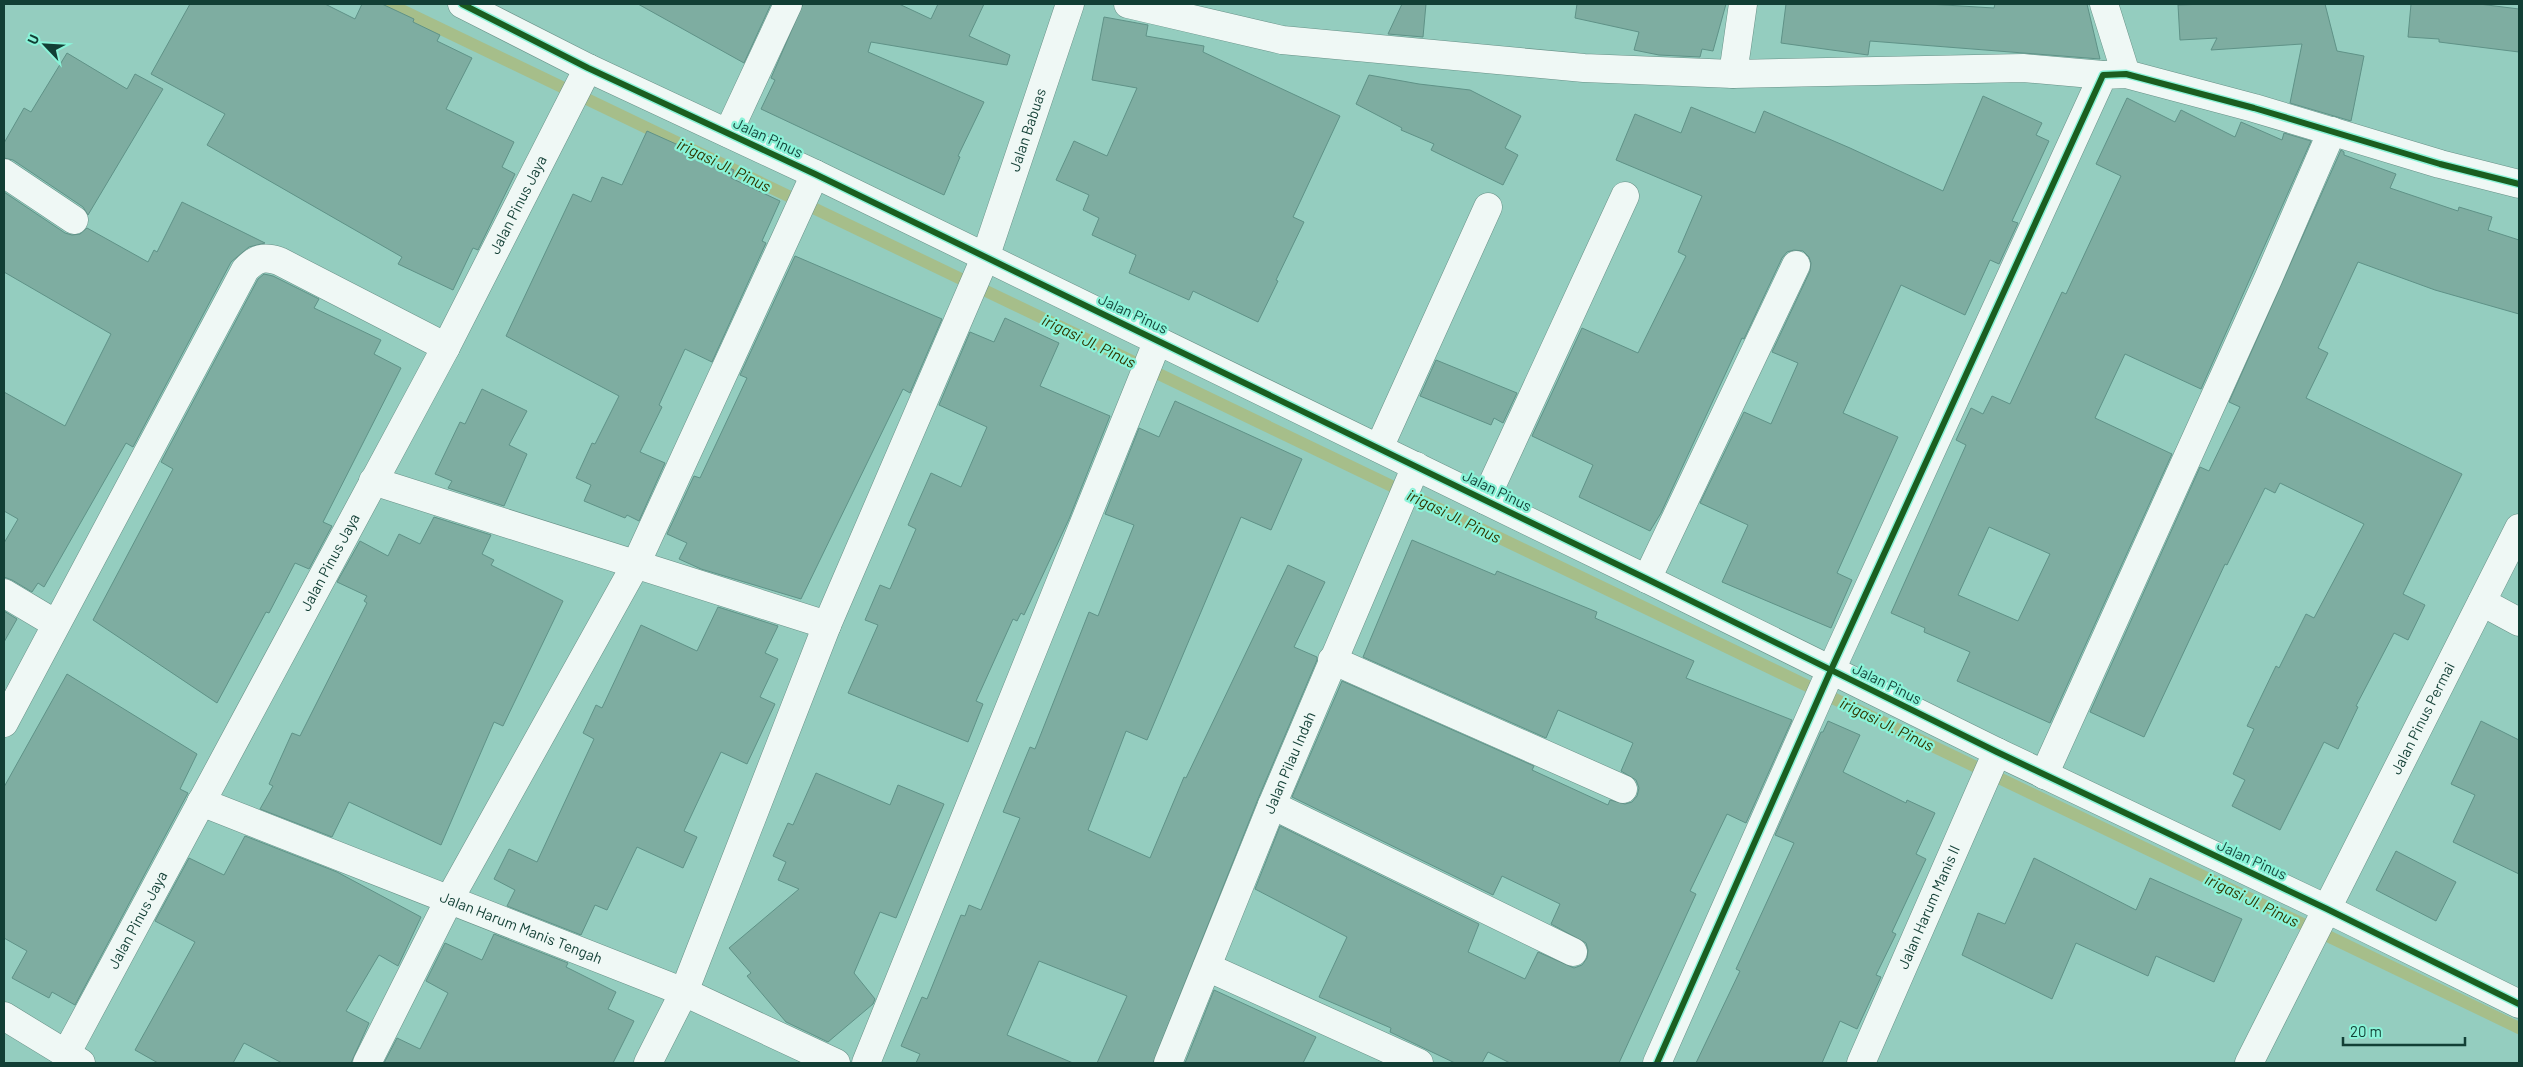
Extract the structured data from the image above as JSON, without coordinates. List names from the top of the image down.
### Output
{
  "streets": {
    "street": [
      "Jalan Babuas",
      "Jalan Pinus",
      "Jalan Pinus Jaya",
      "Jalan Pinus Permai",
      "Jalan Pilau Indah",
      "Jalan Harum Manis II",
      "Jalan Harum Manis Tengah"
    ]
  },
  "crossings": [
    ["Jalan Babuas", "Jalan Pinus"],
    ["Jalan Babuas", "Jalan Harum Manis Tengah"],
    ["Jalan Pinus", "Jalan Pinus Jaya"],
    ["Jalan Pinus", "Jalan Pinus Permai"],
    ["Jalan Pinus", "Jalan Pilau Indah"],
    ["Jalan Pinus", "Jalan Harum Manis II"],
    ["Jalan Pinus Jaya", "Jalan Harum Manis Tengah"]
  ],
  "water": ["irigasi Jl. Pinus"],
  "scale_bar": "20 m",
  "north": "top left"
}
